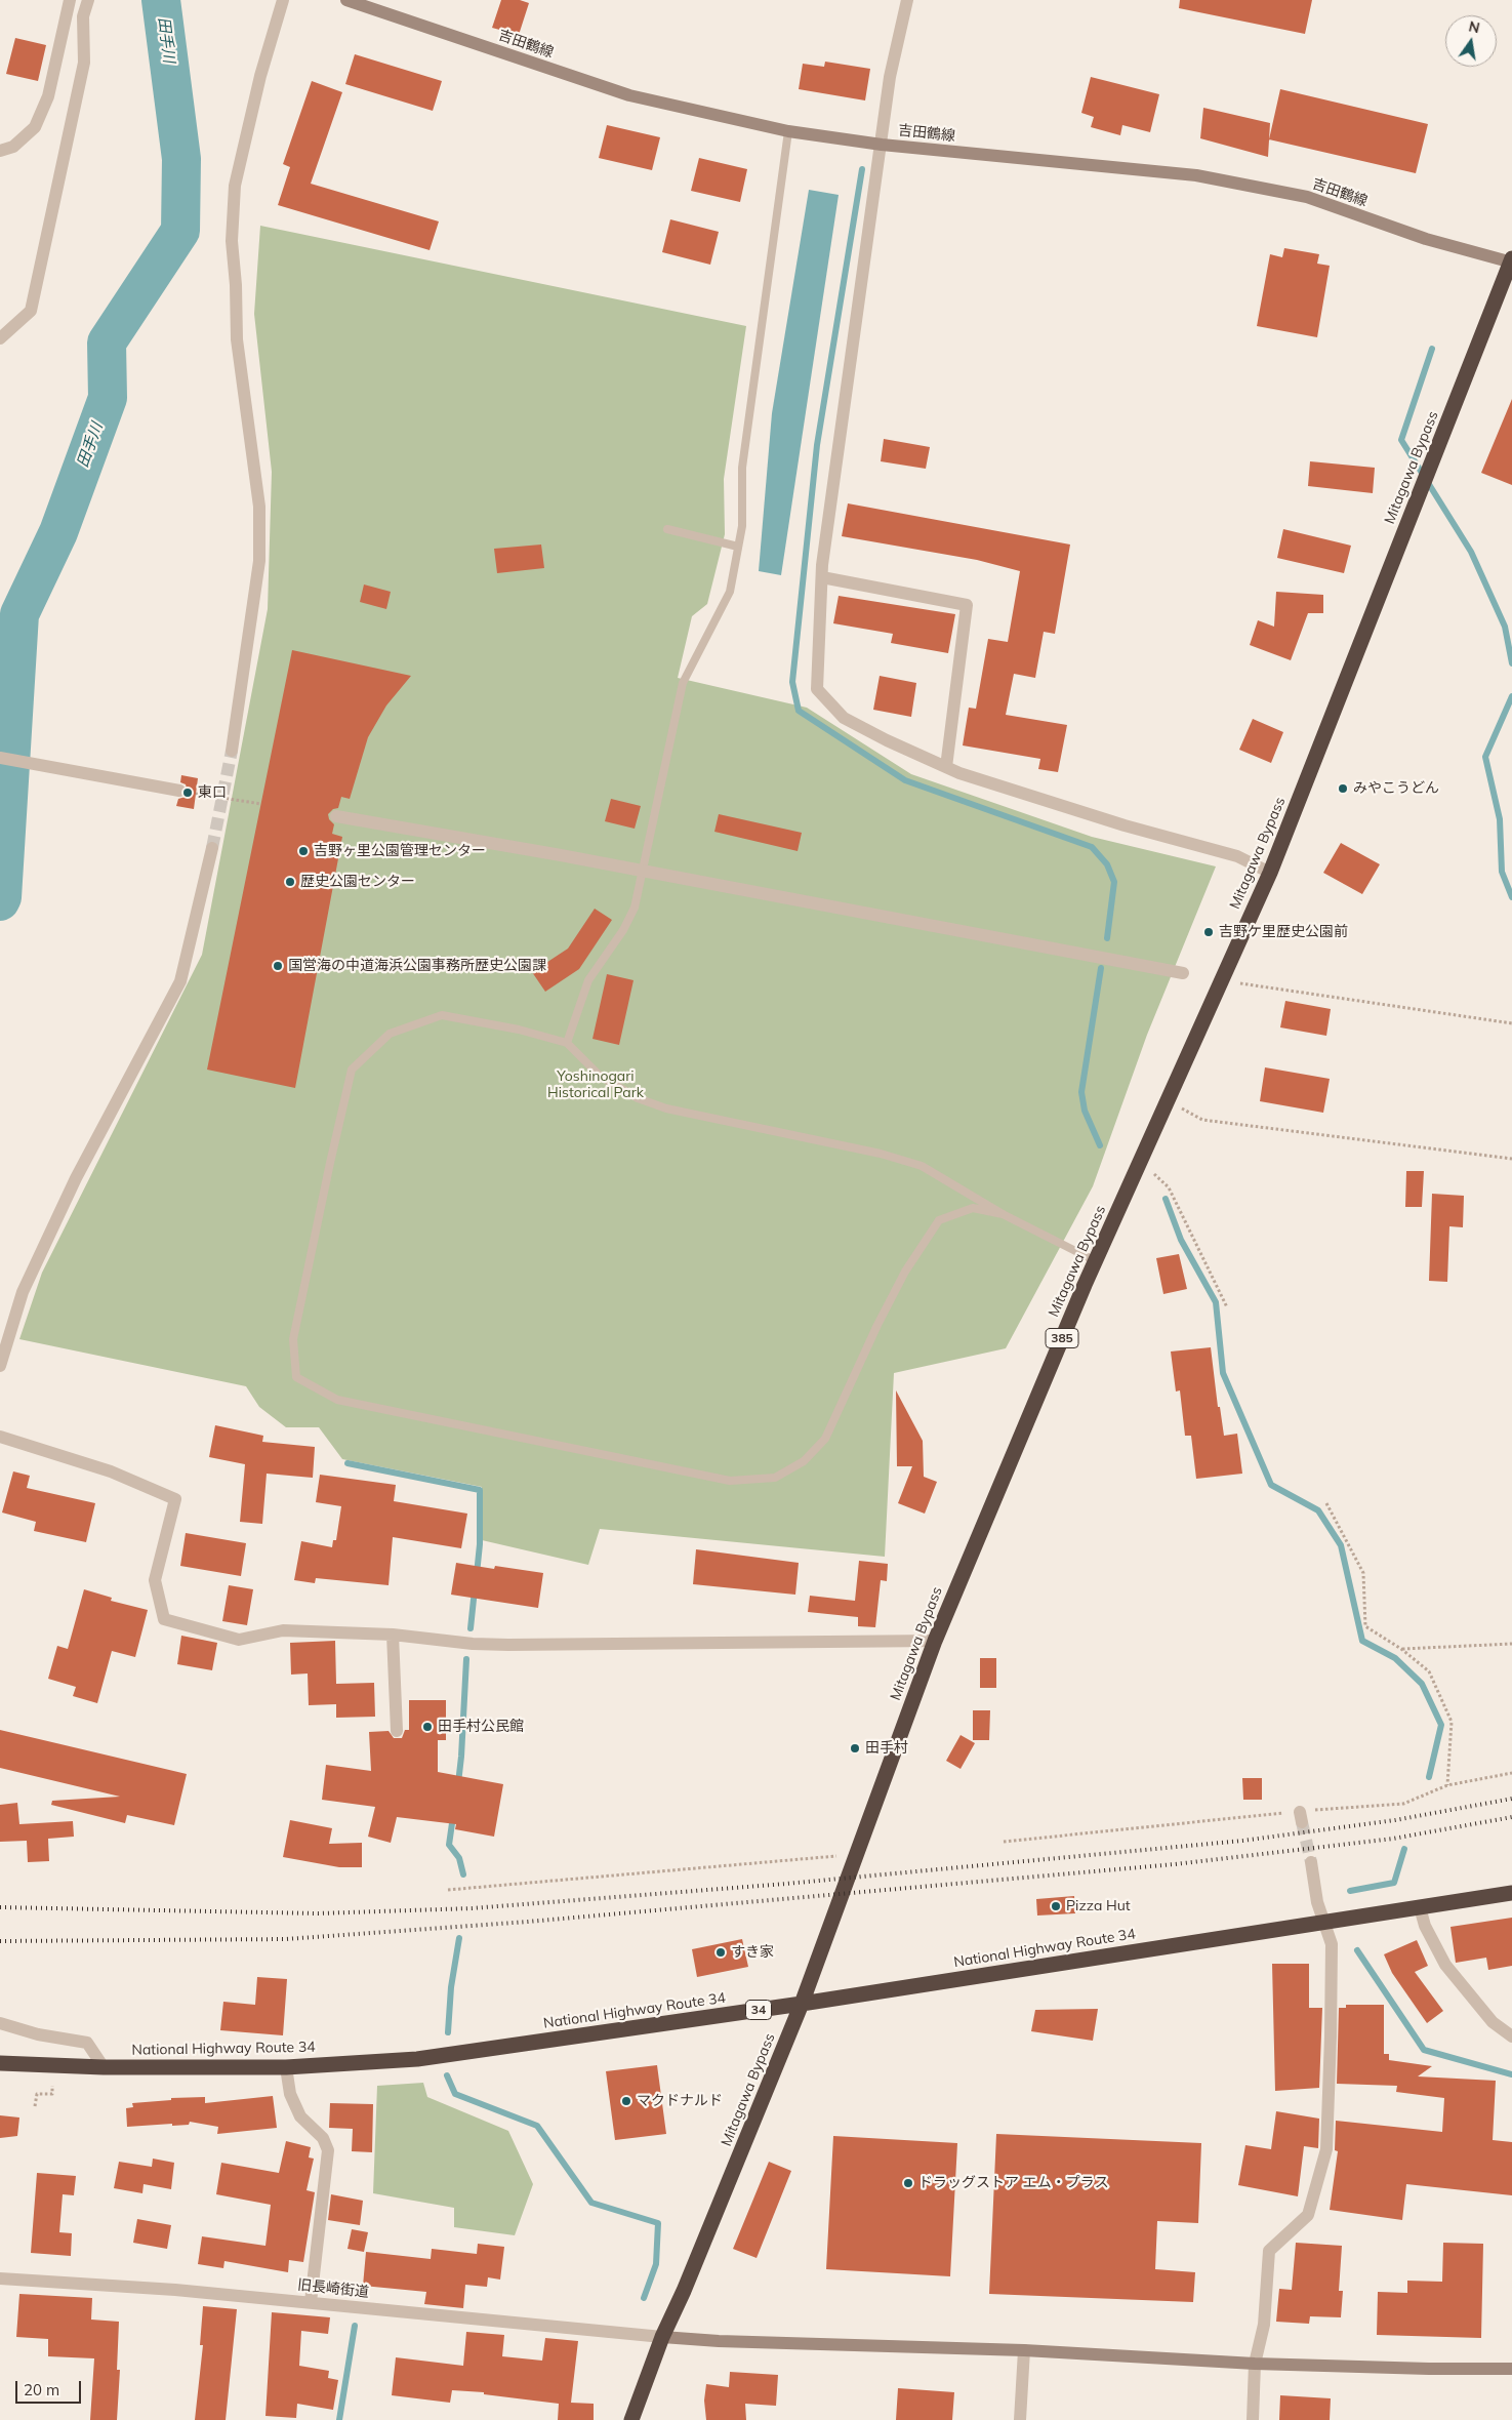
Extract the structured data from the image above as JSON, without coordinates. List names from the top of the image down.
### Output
{
  "streets": {
    "highway": [
      "Mitagawa Bypass",
      "385",
      "National Highway Route 34",
      "34"
    ],
    "main road": ["吉田鶴線"],
    "street": ["旧長崎街道"]
  },
  "crossings": [
    ["吉田鶴線", "Mitagawa Bypass"],
    ["Mitagawa Bypass", "National Highway Route 34"],
    ["Mitagawa Bypass", "旧長崎街道"]
  ],
  "water": ["田手川"],
  "parks": ["Yoshinogari Historical Park"],
  "places": [
    "みやこうどん",
    "東口",
    "吉野ヶ里公園管理センター",
    "歴史公園センター",
    "吉野ケ里歴史公園前",
    "国営海の中道海浜公園事務所歴史公園課",
    "田手村公民館",
    "田手村",
    "Pizza Hut",
    "すき家",
    "マクドナルド",
    "ドラッグストア エム・プラス"
  ],
  "scale_bar": "20 m",
  "north": "top"
}
